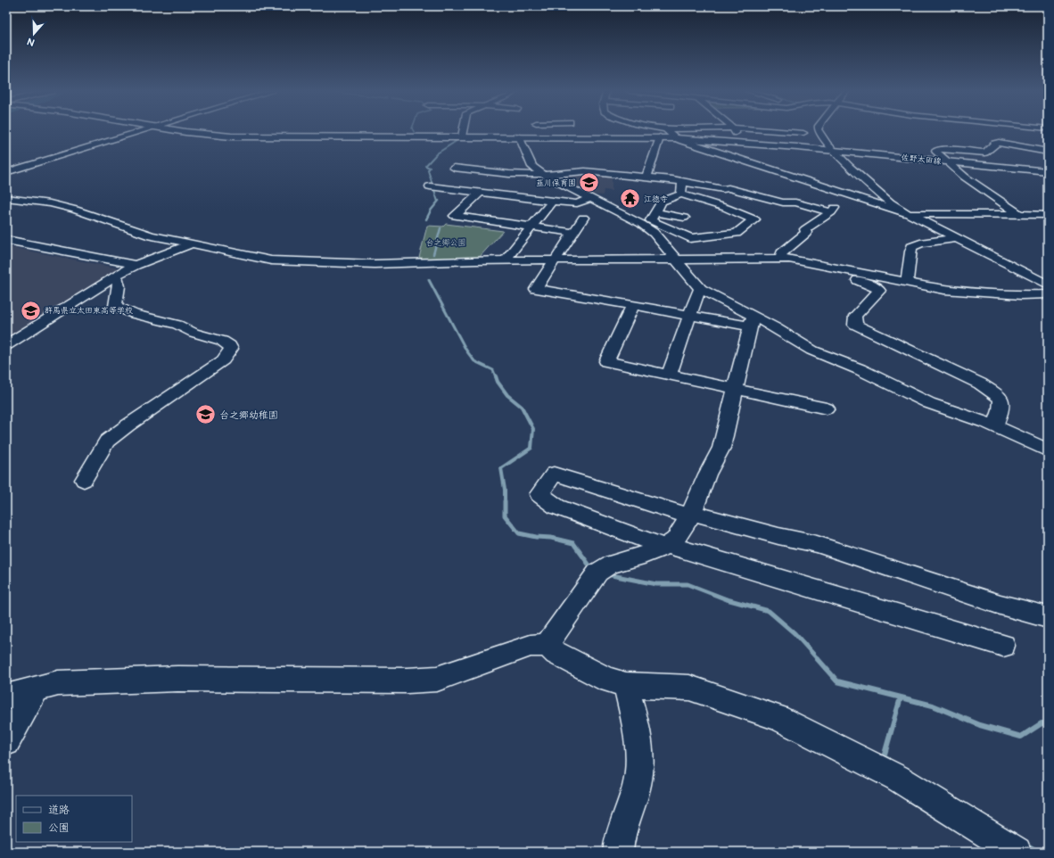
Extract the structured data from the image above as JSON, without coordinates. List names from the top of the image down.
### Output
{
  "streets": {
    "main road": ["佐野太田線"]
  },
  "parks": ["台之郷公園"],
  "places": {
    "school or university": ["韮川保育園", "群馬県立太田東高等学校", "台之郷幼稚園"],
    "temple": ["江徳寺"]
  },
  "legend": ["道路", "公園"],
  "north": "bottom"
}
